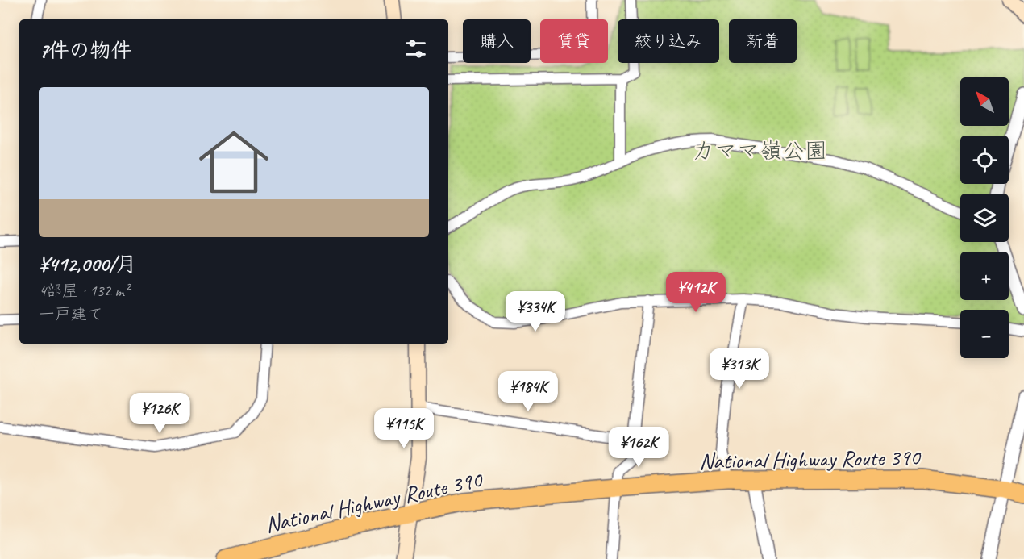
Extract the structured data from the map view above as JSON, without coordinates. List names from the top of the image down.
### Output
{
  "streets": {
    "highway": ["National Highway Route 390"]
  },
  "parks": ["カママ嶺公園"],
  "north": "top left",
  "page": {
    "chip": [
      "購入",
      "賃貸",
      "絞り込み",
      "新着"
    ],
    "heading": "7件の物件",
    "map_buttons": ["+", "−"],
    "list": [
      {
        "name": "¥412,000/月",
        "note": "4部屋 · 132 m² · 一戸建て"
      }
    ],
    "price": [
      "¥412K",
      "¥334K",
      "¥313K",
      "¥184K",
      "¥126K",
      "¥115K",
      "¥162K"
    ]
  }
}
